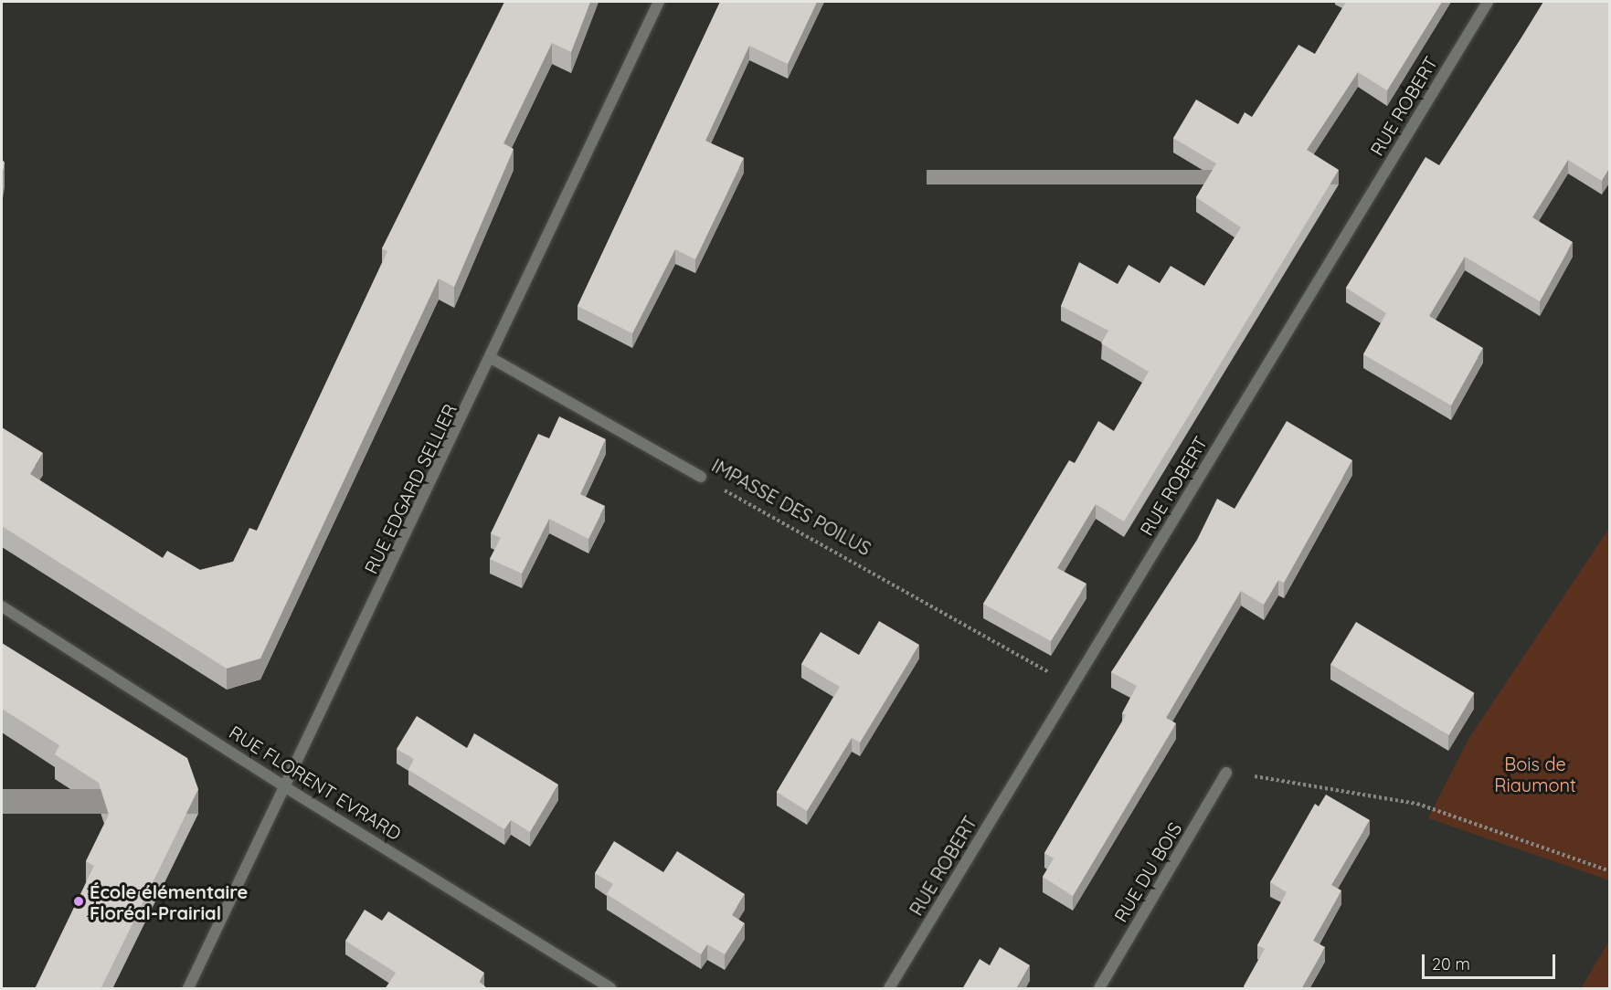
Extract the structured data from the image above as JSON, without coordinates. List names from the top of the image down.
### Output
{
  "streets": {
    "street": [
      "RUE ROBERT",
      "RUE EDGARD SELLIER",
      "IMPASSE DES POILUS",
      "RUE FLORENT EVRARD",
      "RUE DU BOIS"
    ]
  },
  "crossings": [
    ["RUE ROBERT", "IMPASSE DES POILUS"],
    ["RUE EDGARD SELLIER", "IMPASSE DES POILUS"],
    ["RUE EDGARD SELLIER", "RUE FLORENT EVRARD"]
  ],
  "parks": ["Bois de Riaumont"],
  "places": ["École élémentaire Floréal-Prairial"],
  "scale_bar": "20 m"
}
